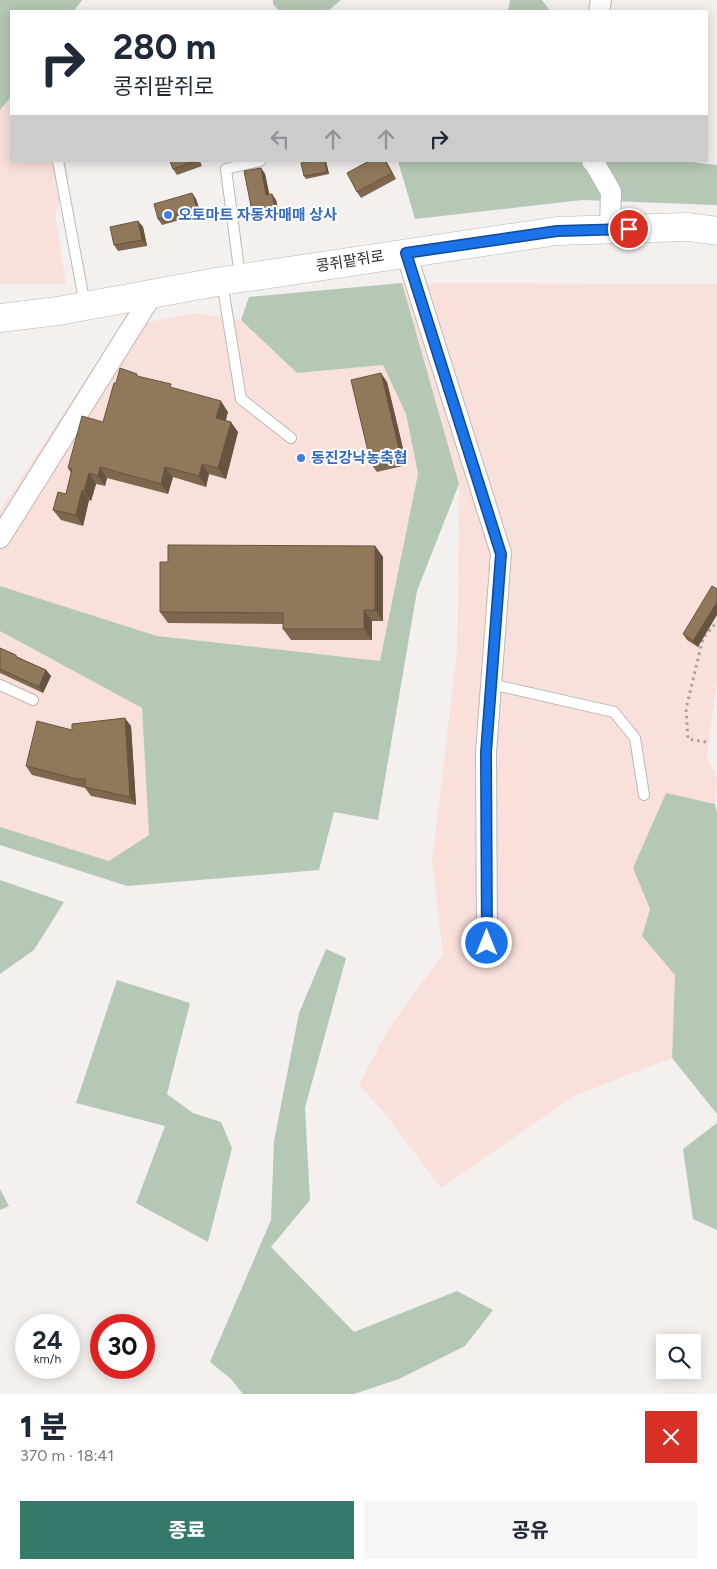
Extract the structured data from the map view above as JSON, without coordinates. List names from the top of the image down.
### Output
{
  "streets": {
    "main road": ["콩쥐팥쥐로"]
  },
  "places": ["오토마트 자동차매매 상사", "동진강낙농축협"],
  "page": {
    "turn": ["280 m", "콩쥐팥쥐로"],
    "speed": "24 km/h",
    "limit": "30",
    "heading": ["1 분", "370 m · 18:41"],
    "buttons": ["종료", "공유"]
  }
}
